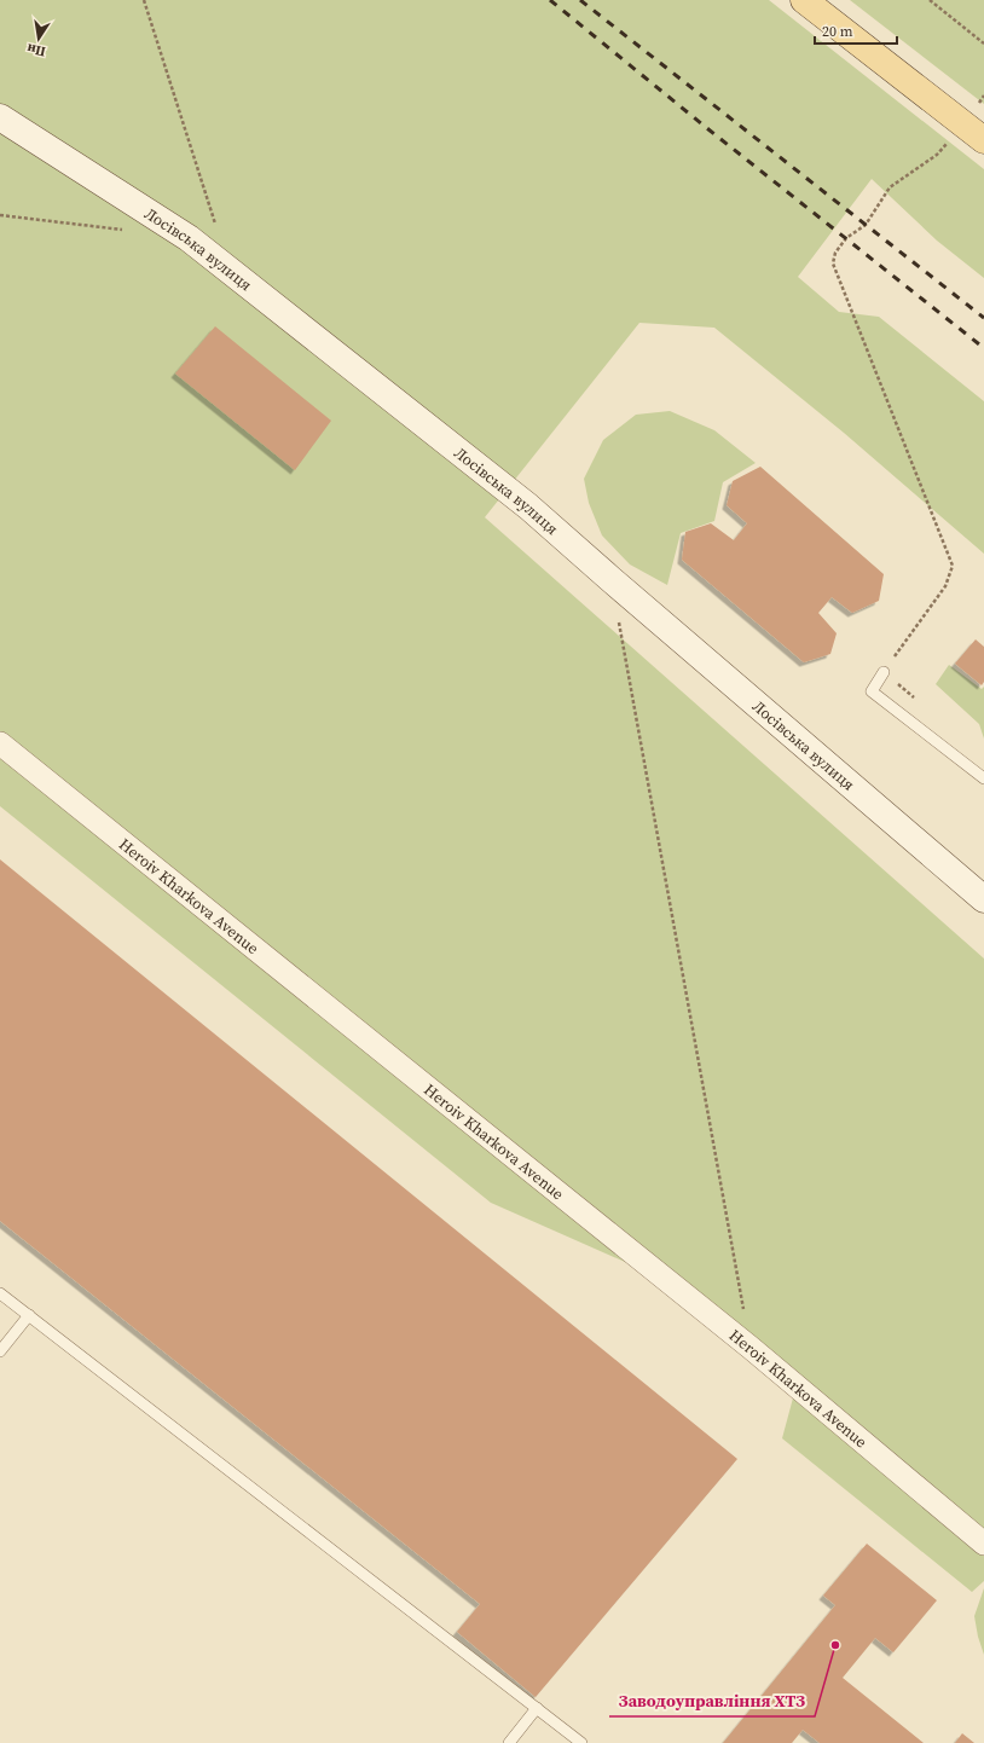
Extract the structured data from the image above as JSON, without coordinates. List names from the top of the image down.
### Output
{
  "streets": {
    "main road": ["Лосівська вулиця"],
    "street": ["Heroiv Kharkova Avenue"]
  },
  "places": ["Заводоуправління ХТЗ"],
  "scale_bar": "20 m",
  "north": "bottom"
}
